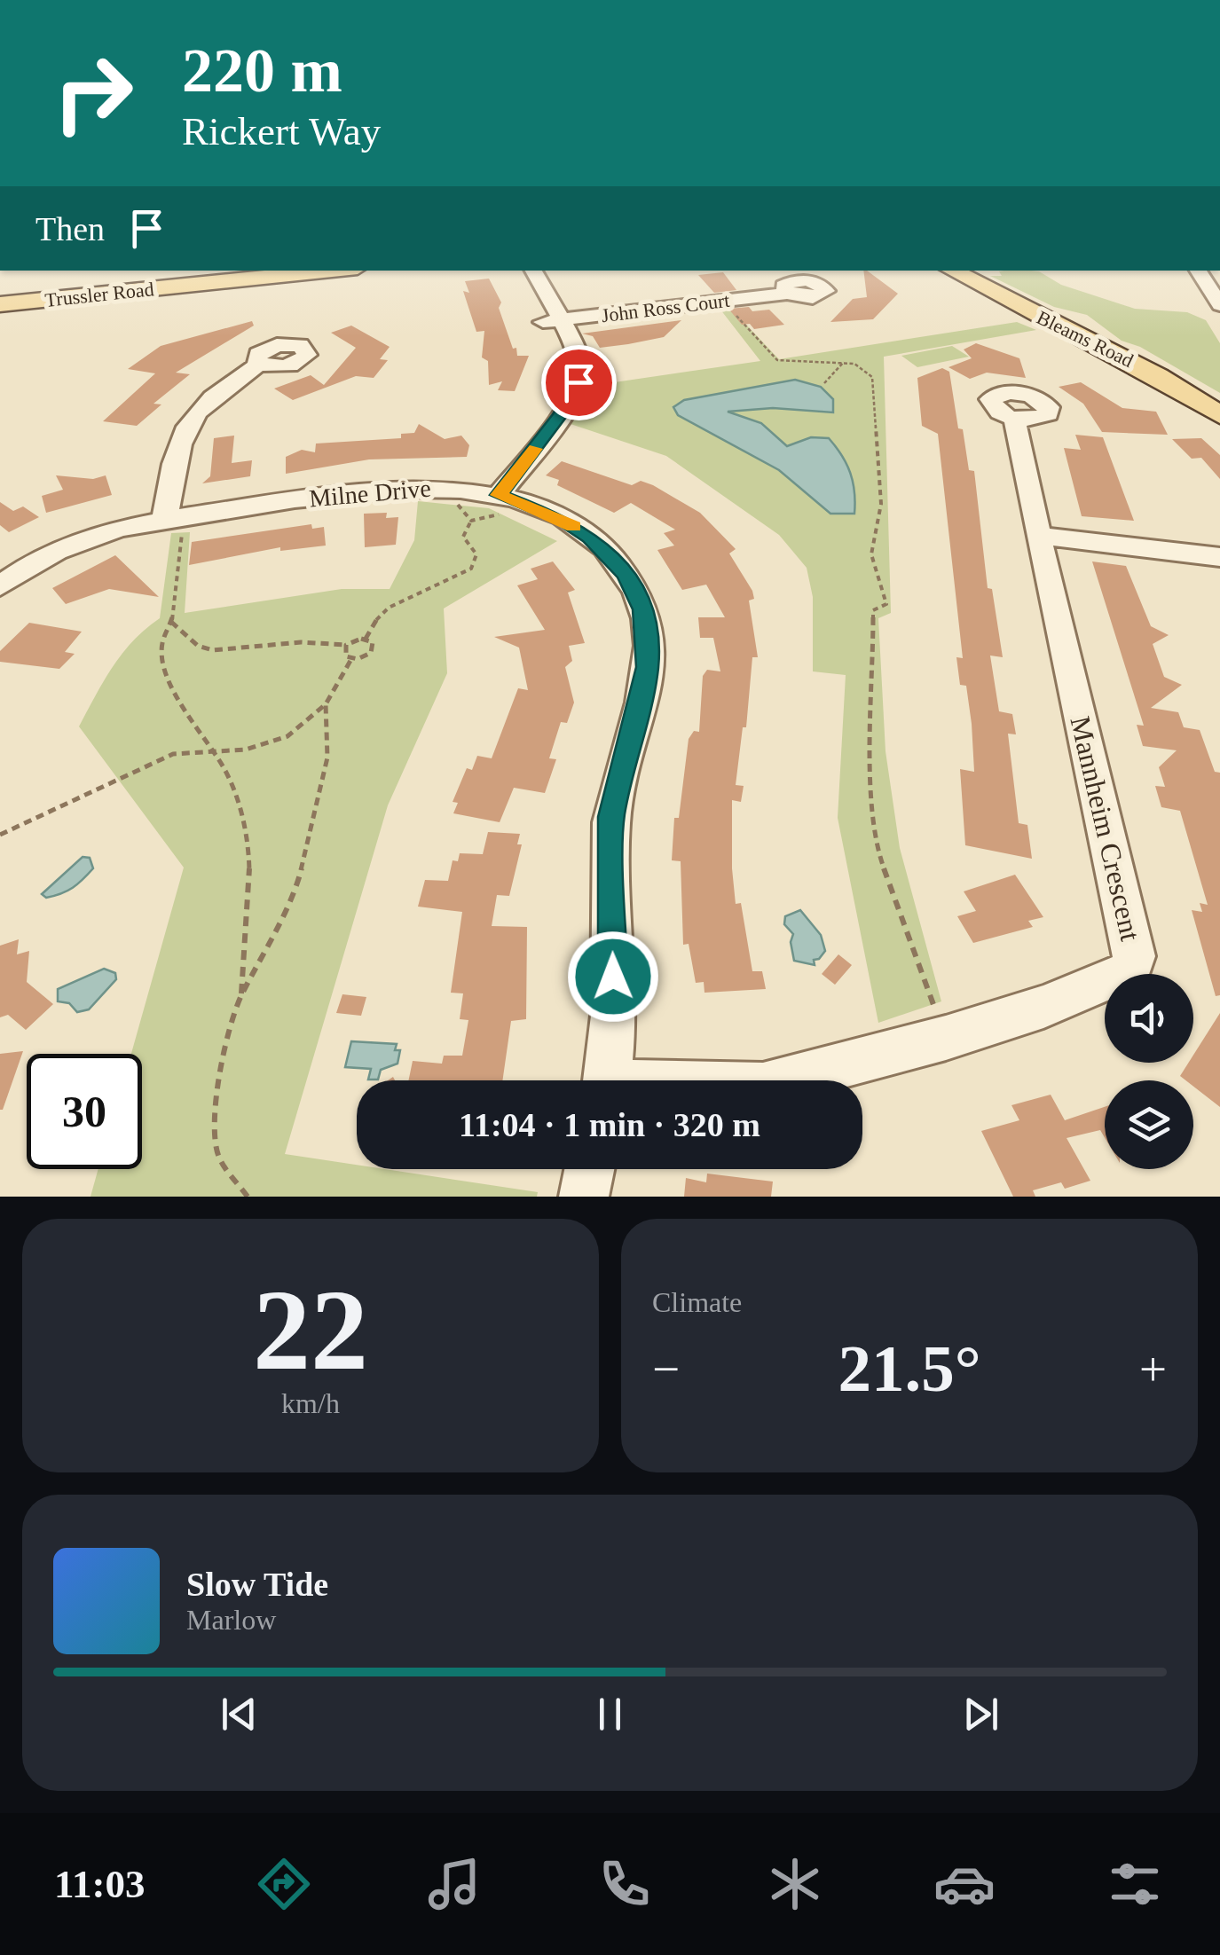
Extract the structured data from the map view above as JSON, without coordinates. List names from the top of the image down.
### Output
{
  "streets": {
    "main road": ["Trussler Road", "Bleams Road"],
    "street": ["John Ross Court", "Milne Drive", "Mannheim Crescent"]
  },
  "page": {
    "turn": ["220 m", "Rickert Way"],
    "then": "Then",
    "limit": "30",
    "trip": "11:04 · 1 min · 320 m",
    "tile": [
      ["22", "km/h"],
      "Climate"
    ],
    "heat": ["−", "21.5°", "+"],
    "song": ["Slow Tide", "Marlow"],
    "tabs": "11:03"
  }
}
